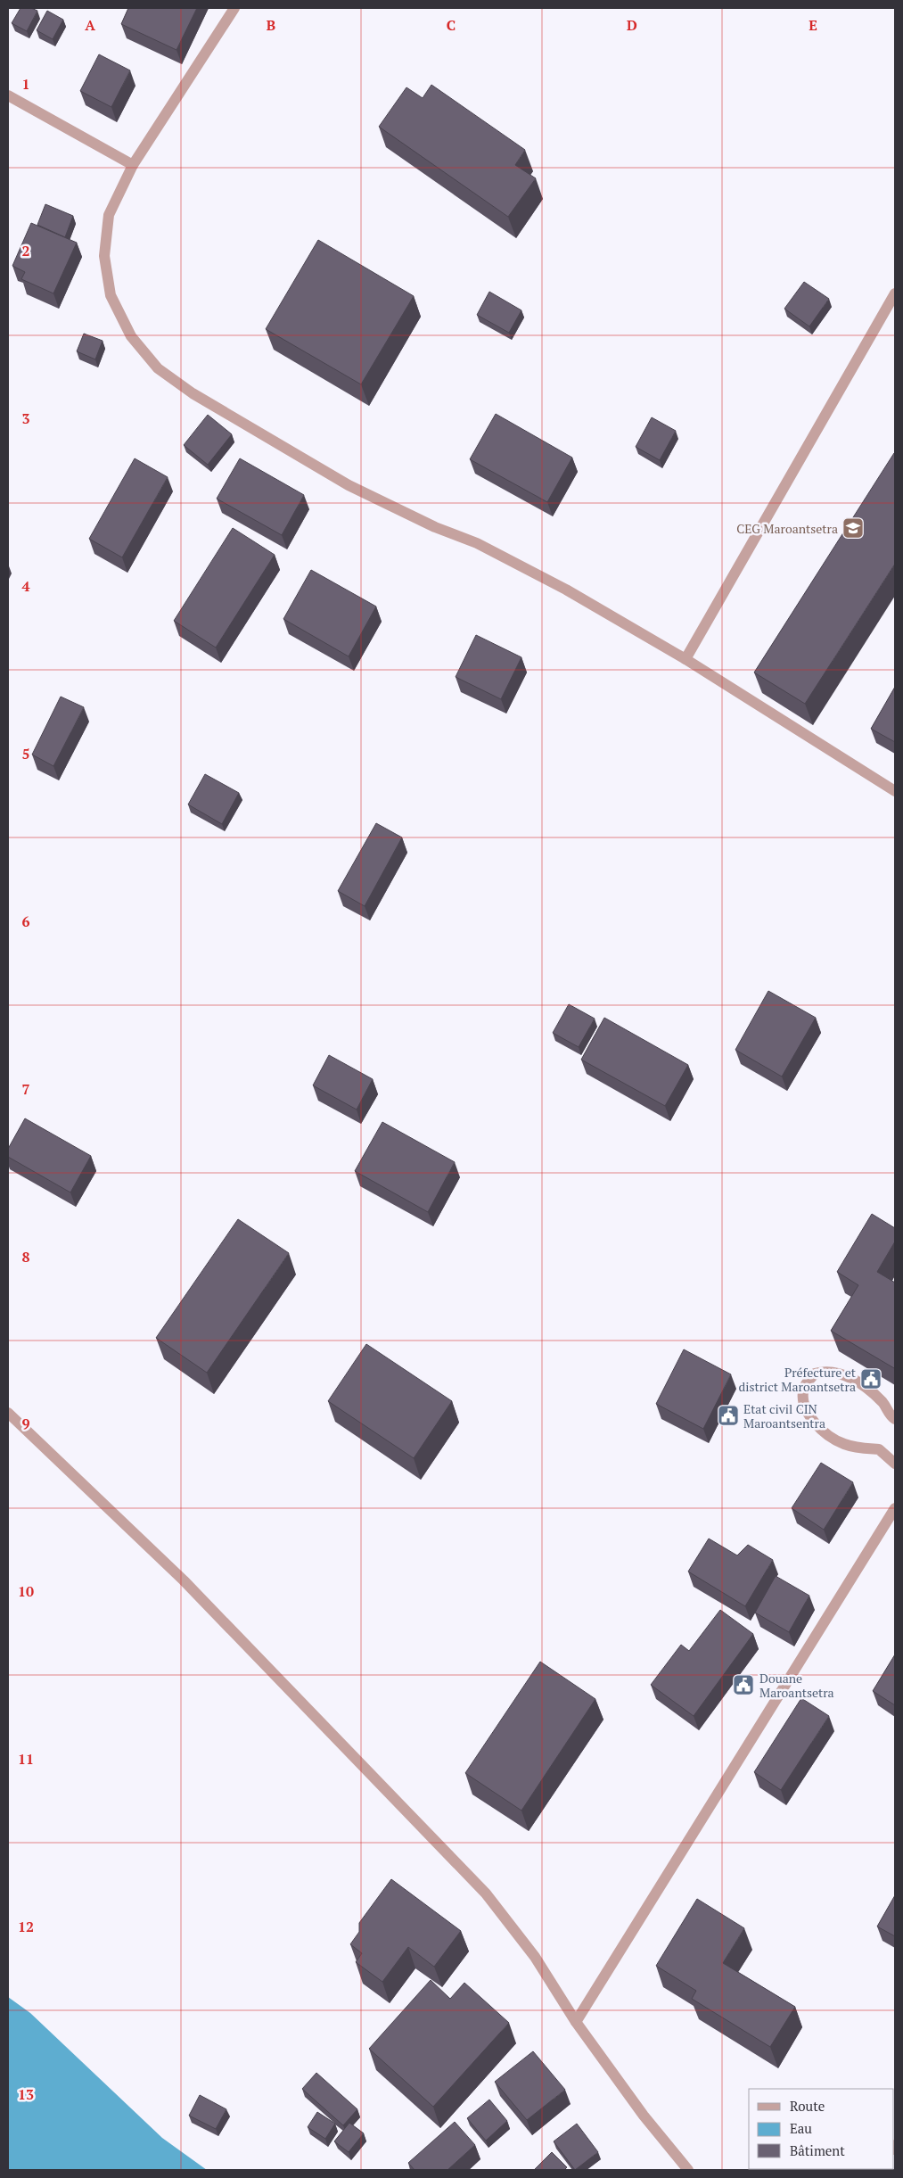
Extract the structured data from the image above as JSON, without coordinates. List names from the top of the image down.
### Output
{
  "places": {
    "school or university": ["CEG Maroantsetra"],
    "public building": ["Préfecture et district Maroantsetra", "Etat civil CIN Maroantsentra", "Douane Maroantsetra"]
  },
  "legend": ["Route", "Eau", "Bâtiment"],
  "grid": {
    "columns": [
      "A",
      "B",
      "C",
      "D",
      "E"
    ],
    "rows": [
      "1",
      "2",
      "3",
      "4",
      "5",
      "6",
      "7",
      "8",
      "9",
      "10",
      "11",
      "12",
      "13"
    ]
  }
}
